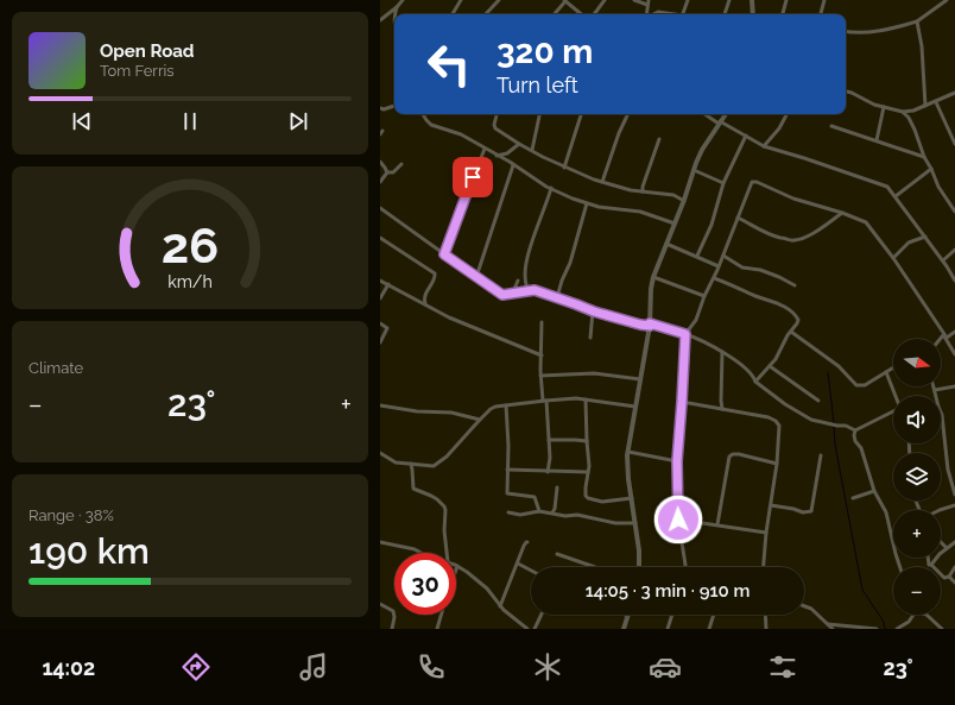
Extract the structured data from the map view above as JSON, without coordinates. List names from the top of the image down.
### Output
{
  "north": "right",
  "page": {
    "turn": ["320 m", "Turn left"],
    "song": ["Open Road", "Tom Ferris"],
    "tile": [
      "Climate",
      ["Range · 38%", "190 km"]
    ],
    "map_buttons": ["+", "−"],
    "heat": ["−", "23°", "+"],
    "limit": "30",
    "trip": "14:05 · 3 min · 910 m",
    "tabs": ["14:02", "23°"],
    "gauge": ["26", "km/h"]
  }
}
